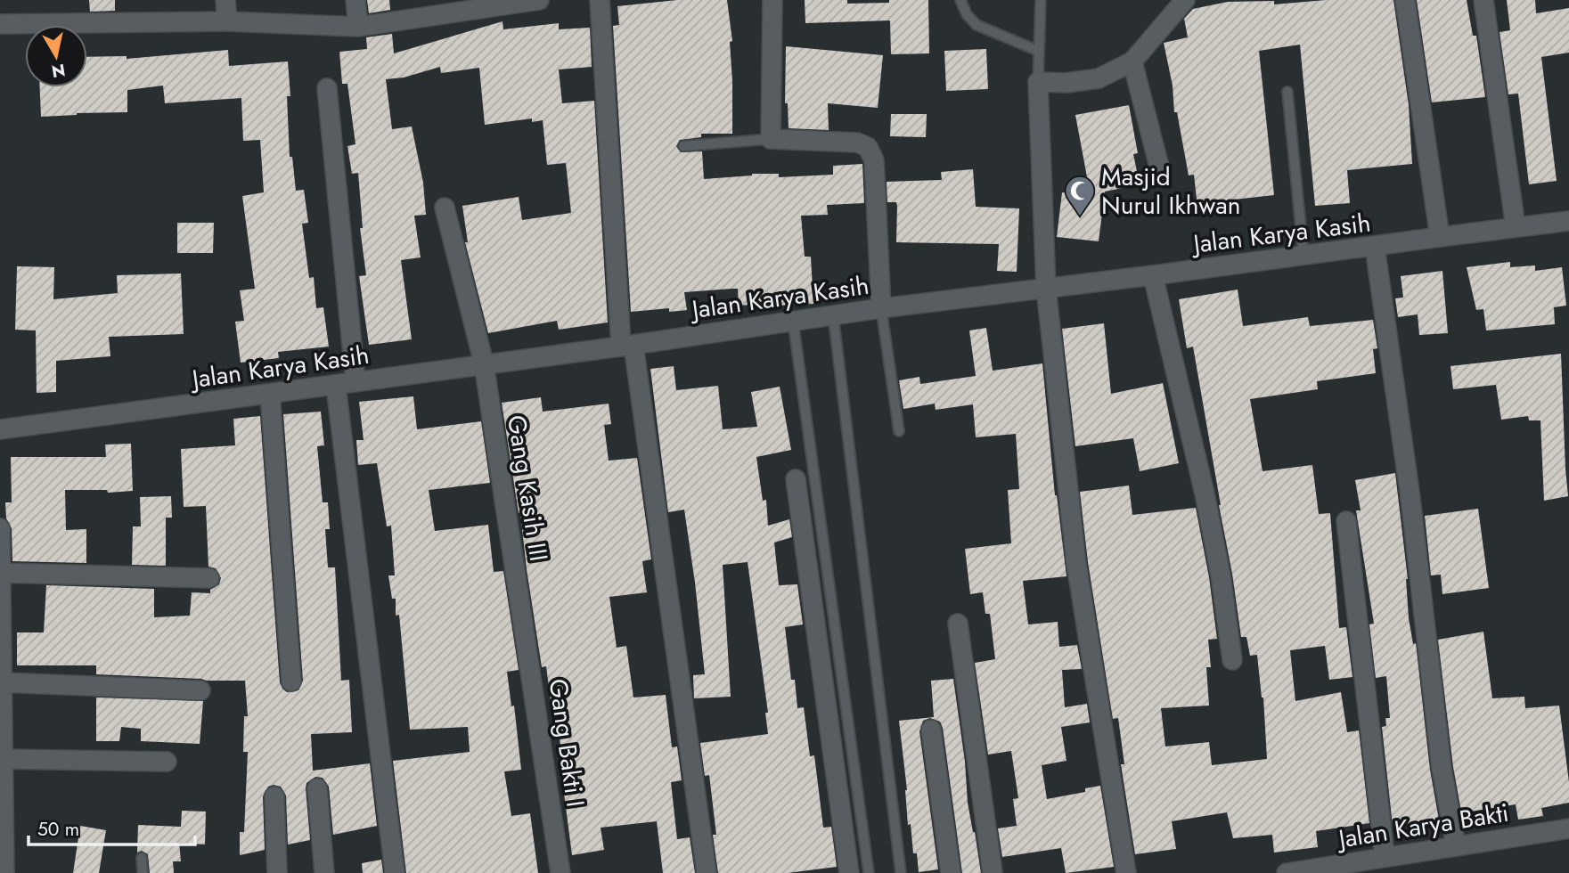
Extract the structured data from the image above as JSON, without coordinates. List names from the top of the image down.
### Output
{
  "streets": {
    "street": [
      "Jalan Karya Kasih",
      "Gang Kasih III",
      "Gang Bakti I",
      "Jalan Karya Bakti"
    ]
  },
  "crossings": [
    ["Jalan Karya Kasih", "Gang Kasih III"],
    ["Gang Kasih III", "Gang Bakti I"]
  ],
  "places": {
    "mosque": ["Masjid Nurul Ikhwan"]
  },
  "scale_bar": "50 m",
  "north": "bottom"
}
